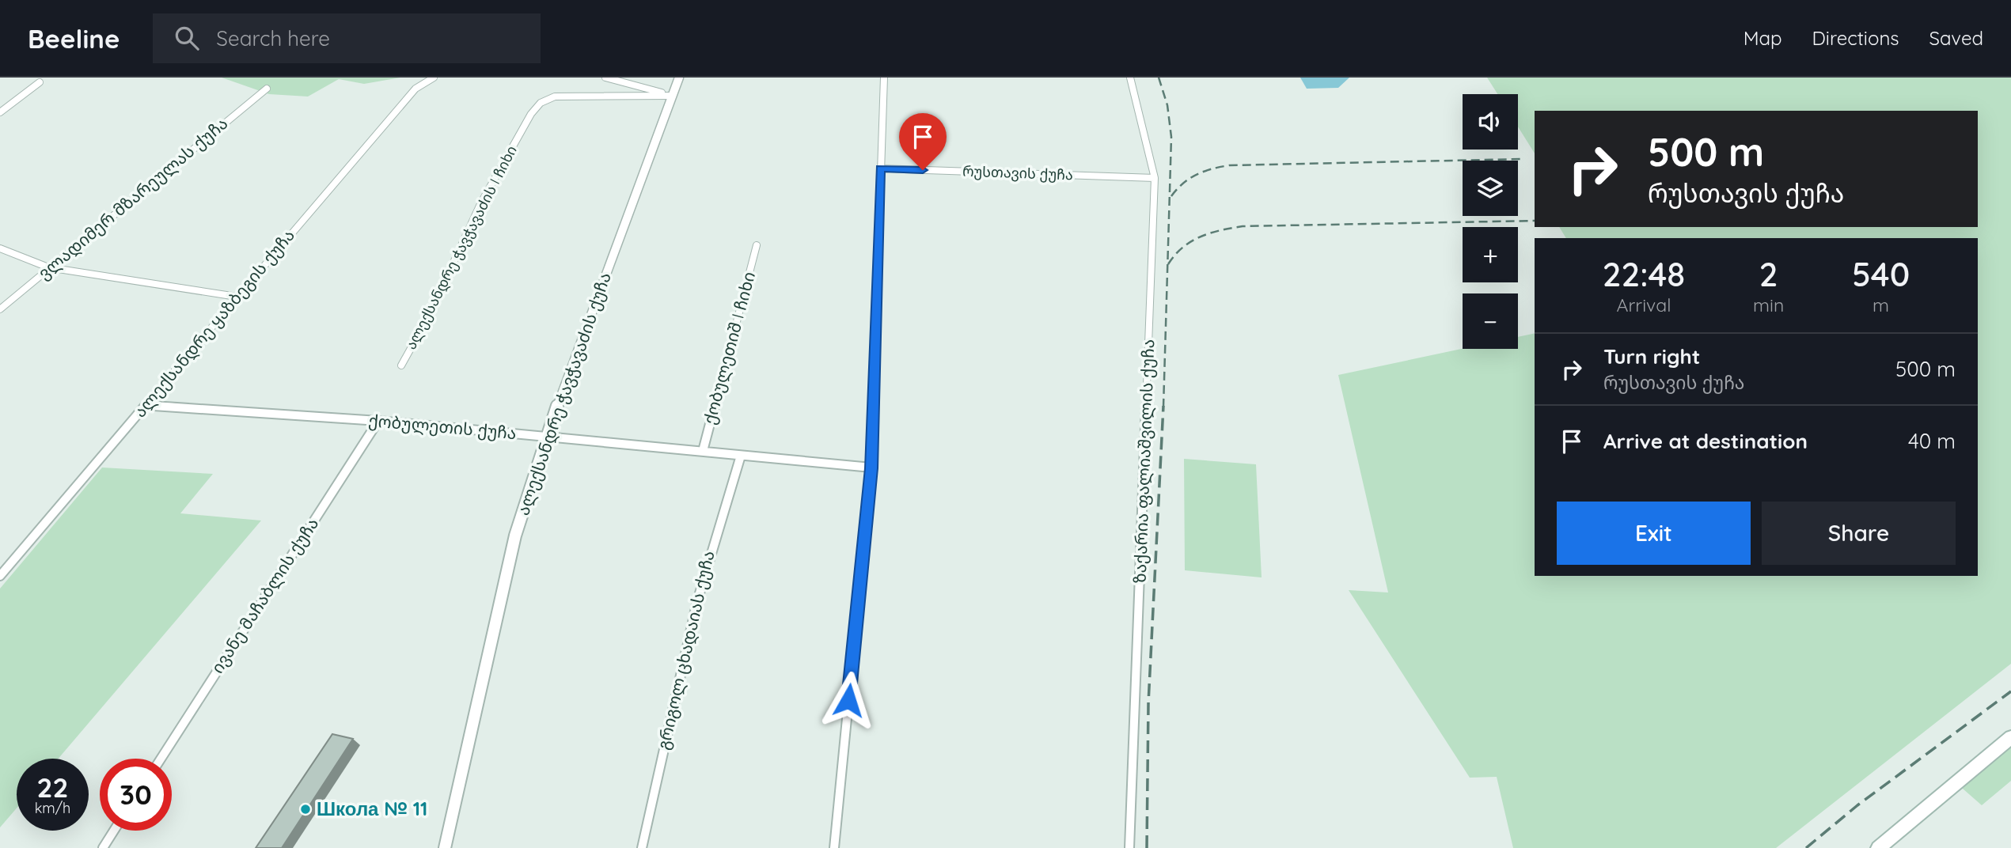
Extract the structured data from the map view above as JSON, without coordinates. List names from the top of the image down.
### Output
{
  "streets": {
    "street": [
      "რუსთავის ქუჩა",
      "ვლადიმერ მზარეულას ქუჩა",
      "ალექსანდრე ჭავჭავაძის I ჩიხი",
      "ალექსანდრე ყაზბეგის ქუჩა",
      "ქობულეთიშ I ჩიხი",
      "ალექსანდრე ჭავჭავაძის ქუჩა",
      "ქობულეთის ქუჩა",
      "ზაქარია ფალიაშვილის ქუჩა",
      "ივანე მაჩაბლის ქუჩა",
      "გრიგოლ ცხადაიას ქუჩა"
    ]
  },
  "crossings": [
    ["რუსთავის ქუჩა", "ზაქარია ფალიაშვილის ქუჩა"],
    ["ალექსანდრე ჭავჭავაძის I ჩიხი", "ალექსანდრე ჭავჭავაძის ქუჩა"],
    ["ალექსანდრე ყაზბეგის ქუჩა", "ქობულეთის ქუჩა"],
    ["ქობულეთიშ I ჩიხი", "ქობულეთის ქუჩა"],
    ["ალექსანდრე ჭავჭავაძის ქუჩა", "ქობულეთის ქუჩა"],
    ["ქობულეთის ქუჩა", "ივანე მაჩაბლის ქუჩა"],
    ["ქობულეთის ქუჩა", "გრიგოლ ცხადაიას ქუჩა"]
  ],
  "places": ["Школа № 11"],
  "page": {
    "header": "Beeline",
    "search": "Search here",
    "nav": ["Map", "Directions", "Saved"],
    "map_buttons": ["+", "−"],
    "turn": ["500 m", "რუსთავის ქუჩა"],
    "eta": [
      "22:48",
      "Arrival",
      "2",
      "min",
      "540",
      "m"
    ],
    "list": [
      {
        "name": "Turn right",
        "note": "რუსთავის ქუჩა",
        "value": "500 m"
      },
      {
        "name": "Arrive at destination",
        "value": "40 m"
      }
    ],
    "buttons": ["Exit", "Share"],
    "speed": "22 km/h",
    "limit": "30"
  }
}
